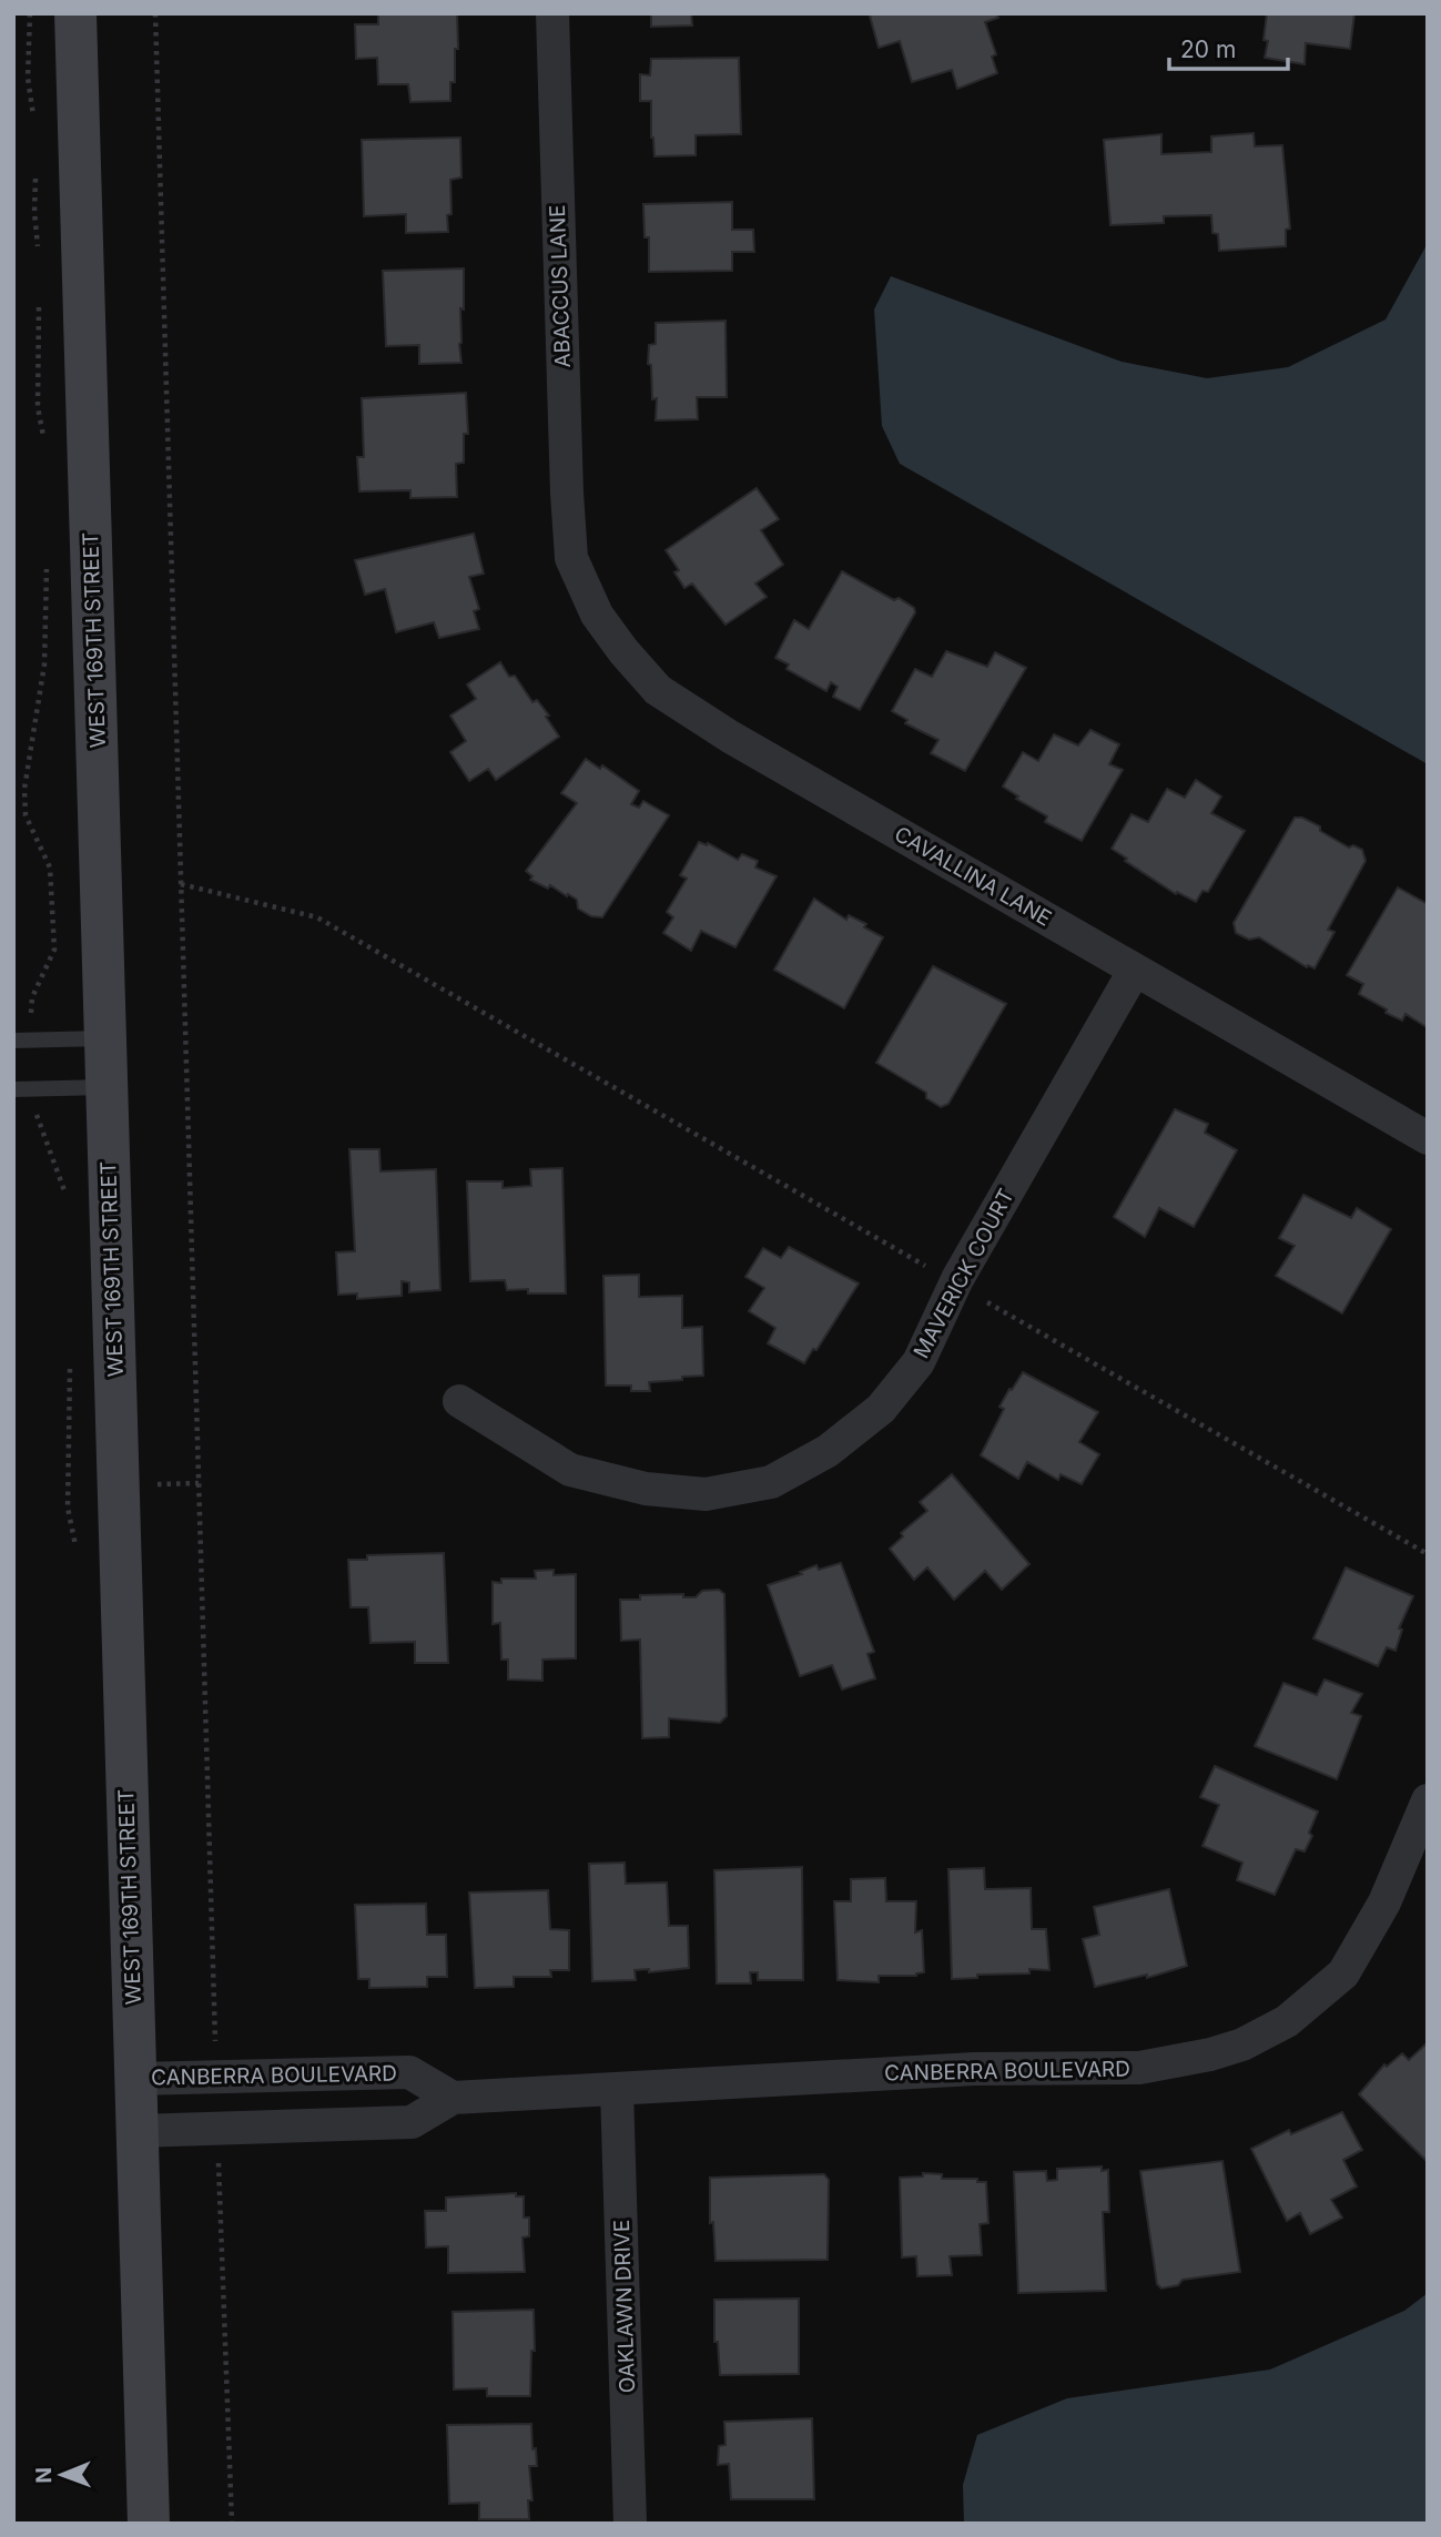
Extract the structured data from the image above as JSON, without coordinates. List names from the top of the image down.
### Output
{
  "streets": {
    "street": [
      "ABACCUS LANE",
      "WEST 169TH STREET",
      "CAVALLINA LANE",
      "MAVERICK COURT",
      "CANBERRA BOULEVARD",
      "OAKLAWN DRIVE"
    ]
  },
  "crossings": [
    ["ABACCUS LANE", "CAVALLINA LANE"],
    ["WEST 169TH STREET", "CANBERRA BOULEVARD"],
    ["CAVALLINA LANE", "MAVERICK COURT"],
    ["CANBERRA BOULEVARD", "OAKLAWN DRIVE"]
  ],
  "scale_bar": "20 m",
  "north": "left"
}
